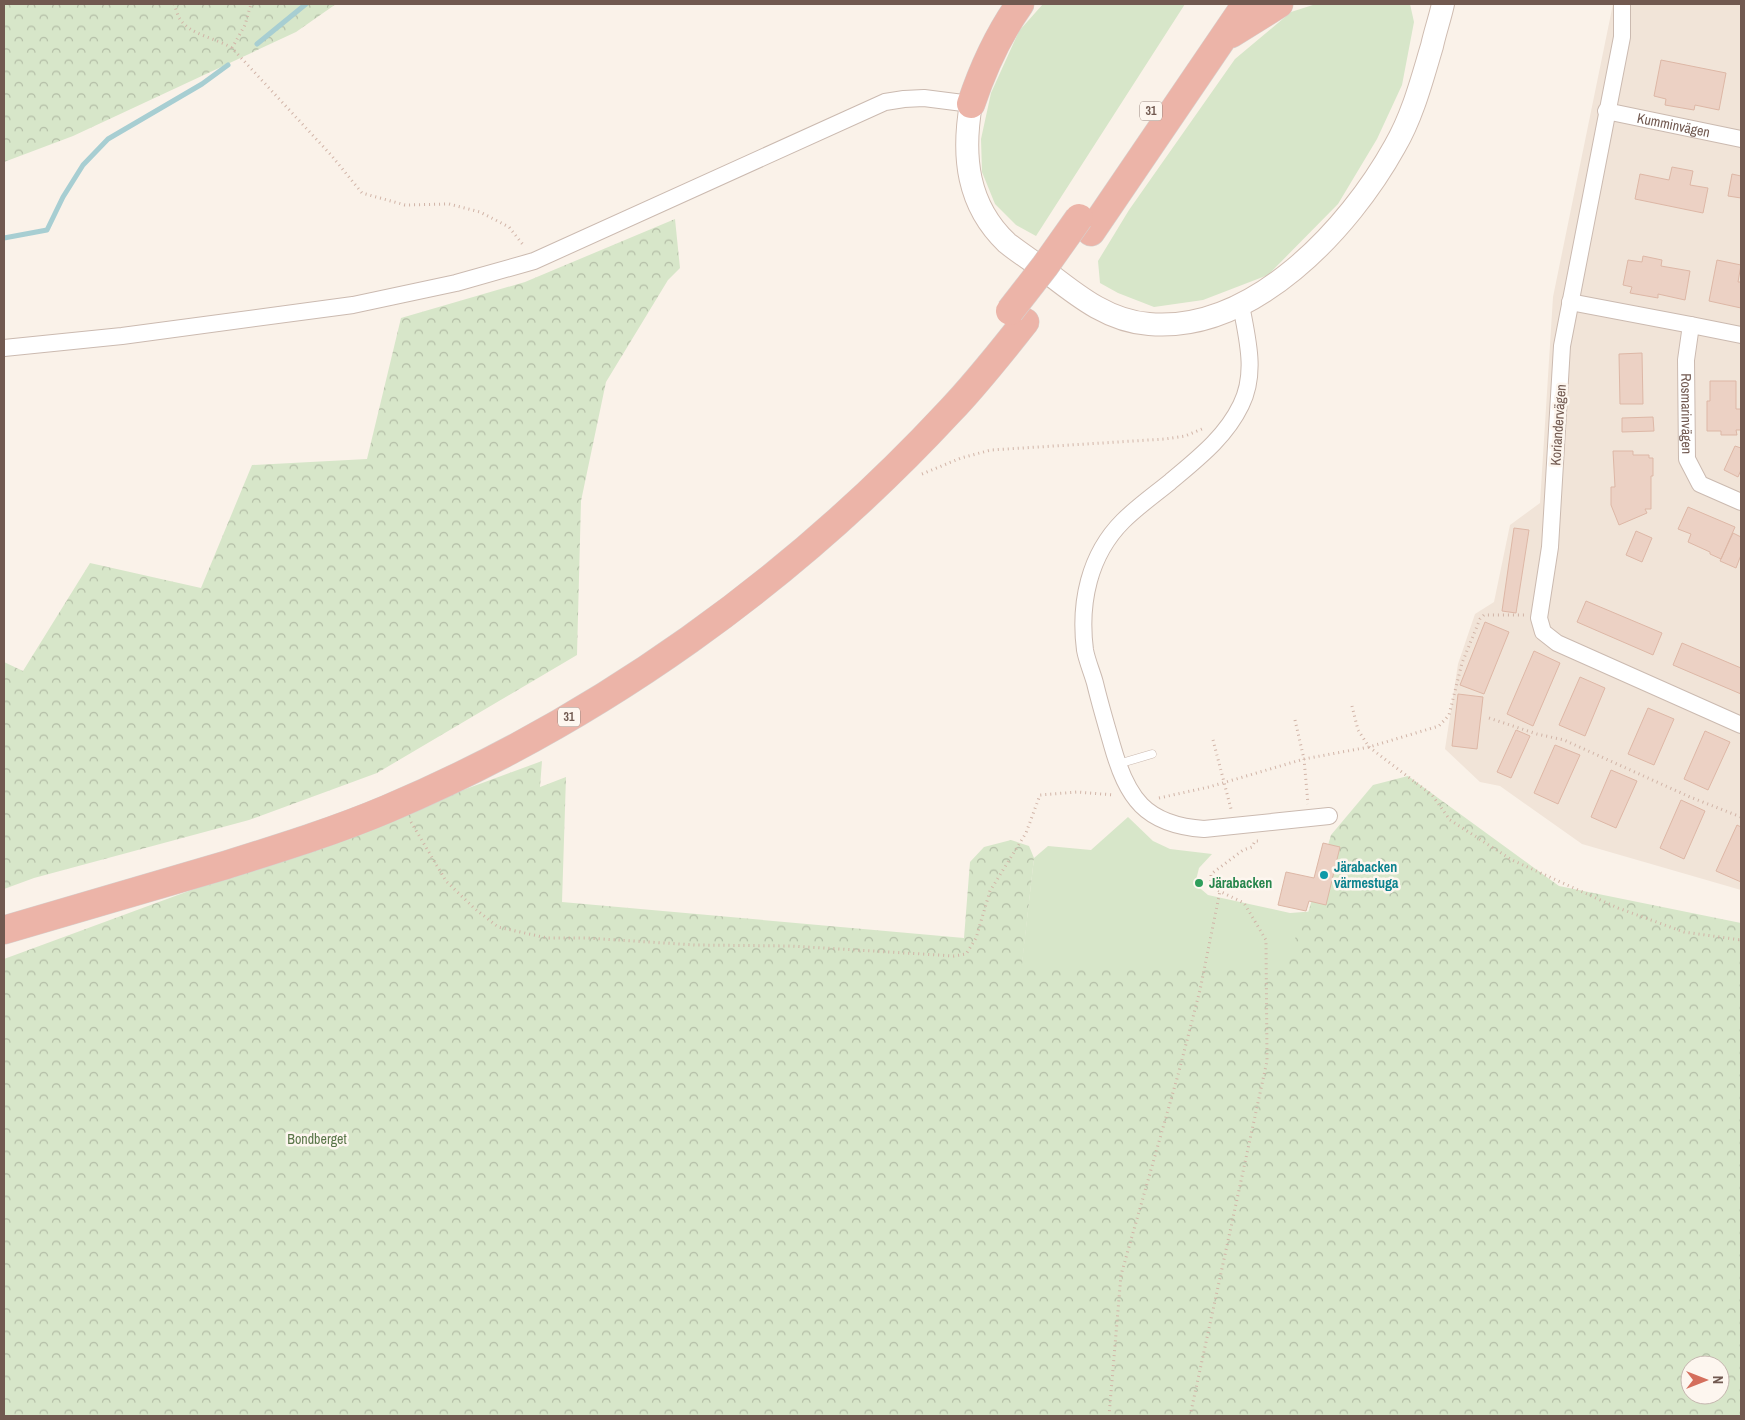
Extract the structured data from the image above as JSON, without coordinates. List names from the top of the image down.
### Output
{
  "streets": {
    "highway": ["31"],
    "street": ["Kumminvägen", "Rosmarinvägen", "Koriandervägen"]
  },
  "crossings": [
    ["Kumminvägen", "Koriandervägen"]
  ],
  "parks": ["Bondberget"],
  "places": ["Järabacken värmestuga", "Järabacken"],
  "north": "right"
}
